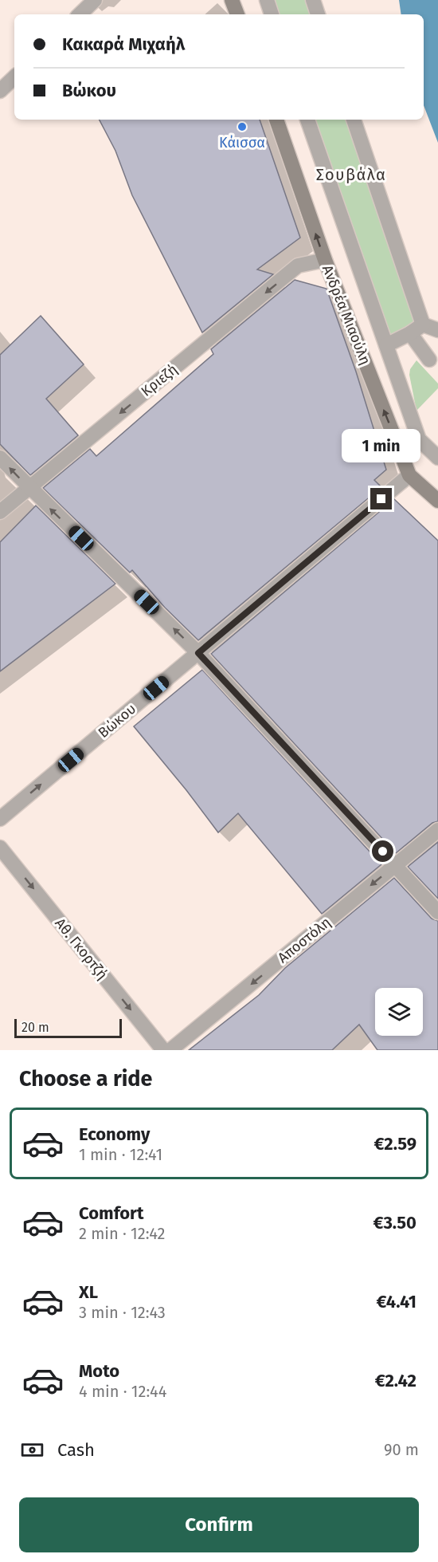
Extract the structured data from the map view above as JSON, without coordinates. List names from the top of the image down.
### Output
{
  "streets": {
    "main road": ["Ανδρέα Μιαούλη"],
    "street": [
      "Κριεζή",
      "Βώκου",
      "Αποστόλη",
      "Αθ. Γκορτζή"
    ]
  },
  "crossings": [
    ["Ανδρέα Μιαούλη", "Κριεζή"],
    ["Ανδρέα Μιαούλη", "Βώκου"]
  ],
  "one_way": [
    "Ανδρέα Μιαούλη",
    "Κριεζή",
    "Βώκου",
    "Αποστόλη",
    "Αθ. Γκορτζή"
  ],
  "districts": ["Σουβάλα"],
  "places": ["Κάισσα"],
  "scale_bar": "20 m",
  "page": {
    "banner": ["Κακαρά Μιχαήλ", "Βώκου"],
    "bubble": "1 min",
    "scale": "20 m",
    "heading": "Choose a ride",
    "list": [
      {
        "name": "Economy",
        "note": "1 min · 12:41",
        "value": "€2.59"
      },
      {
        "name": "Comfort",
        "note": "2 min · 12:42",
        "value": "€3.50"
      },
      {
        "name": "XL",
        "note": "3 min · 12:43",
        "value": "€4.41"
      },
      {
        "name": "Moto",
        "note": "4 min · 12:44",
        "value": "€2.42"
      }
    ],
    "pay": ["Cash", "90 m"],
    "buttons": "Confirm"
  }
}
